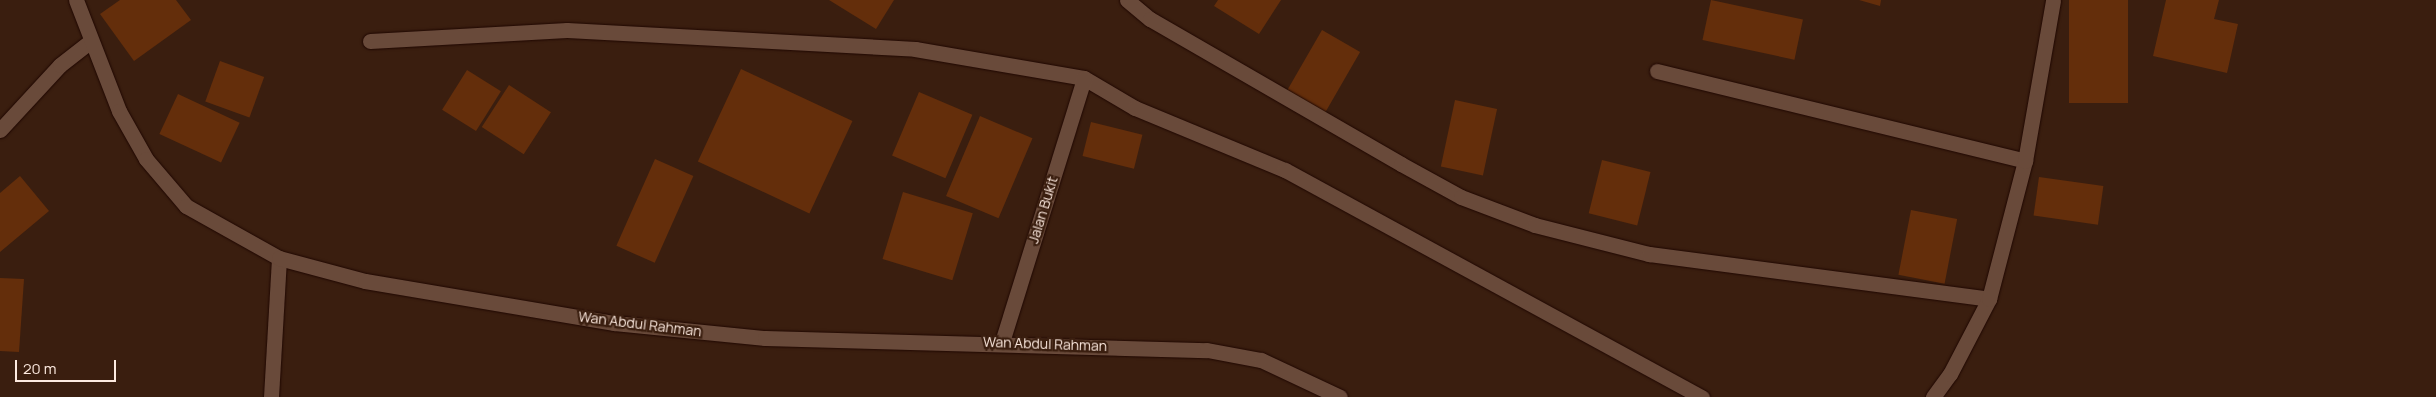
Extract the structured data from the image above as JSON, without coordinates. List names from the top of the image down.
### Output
{
  "streets": {
    "street": ["Jalan Bukit", "Wan Abdul Rahman"]
  },
  "crossings": [
    ["Jalan Bukit", "Wan Abdul Rahman"]
  ],
  "scale_bar": "20 m"
}
